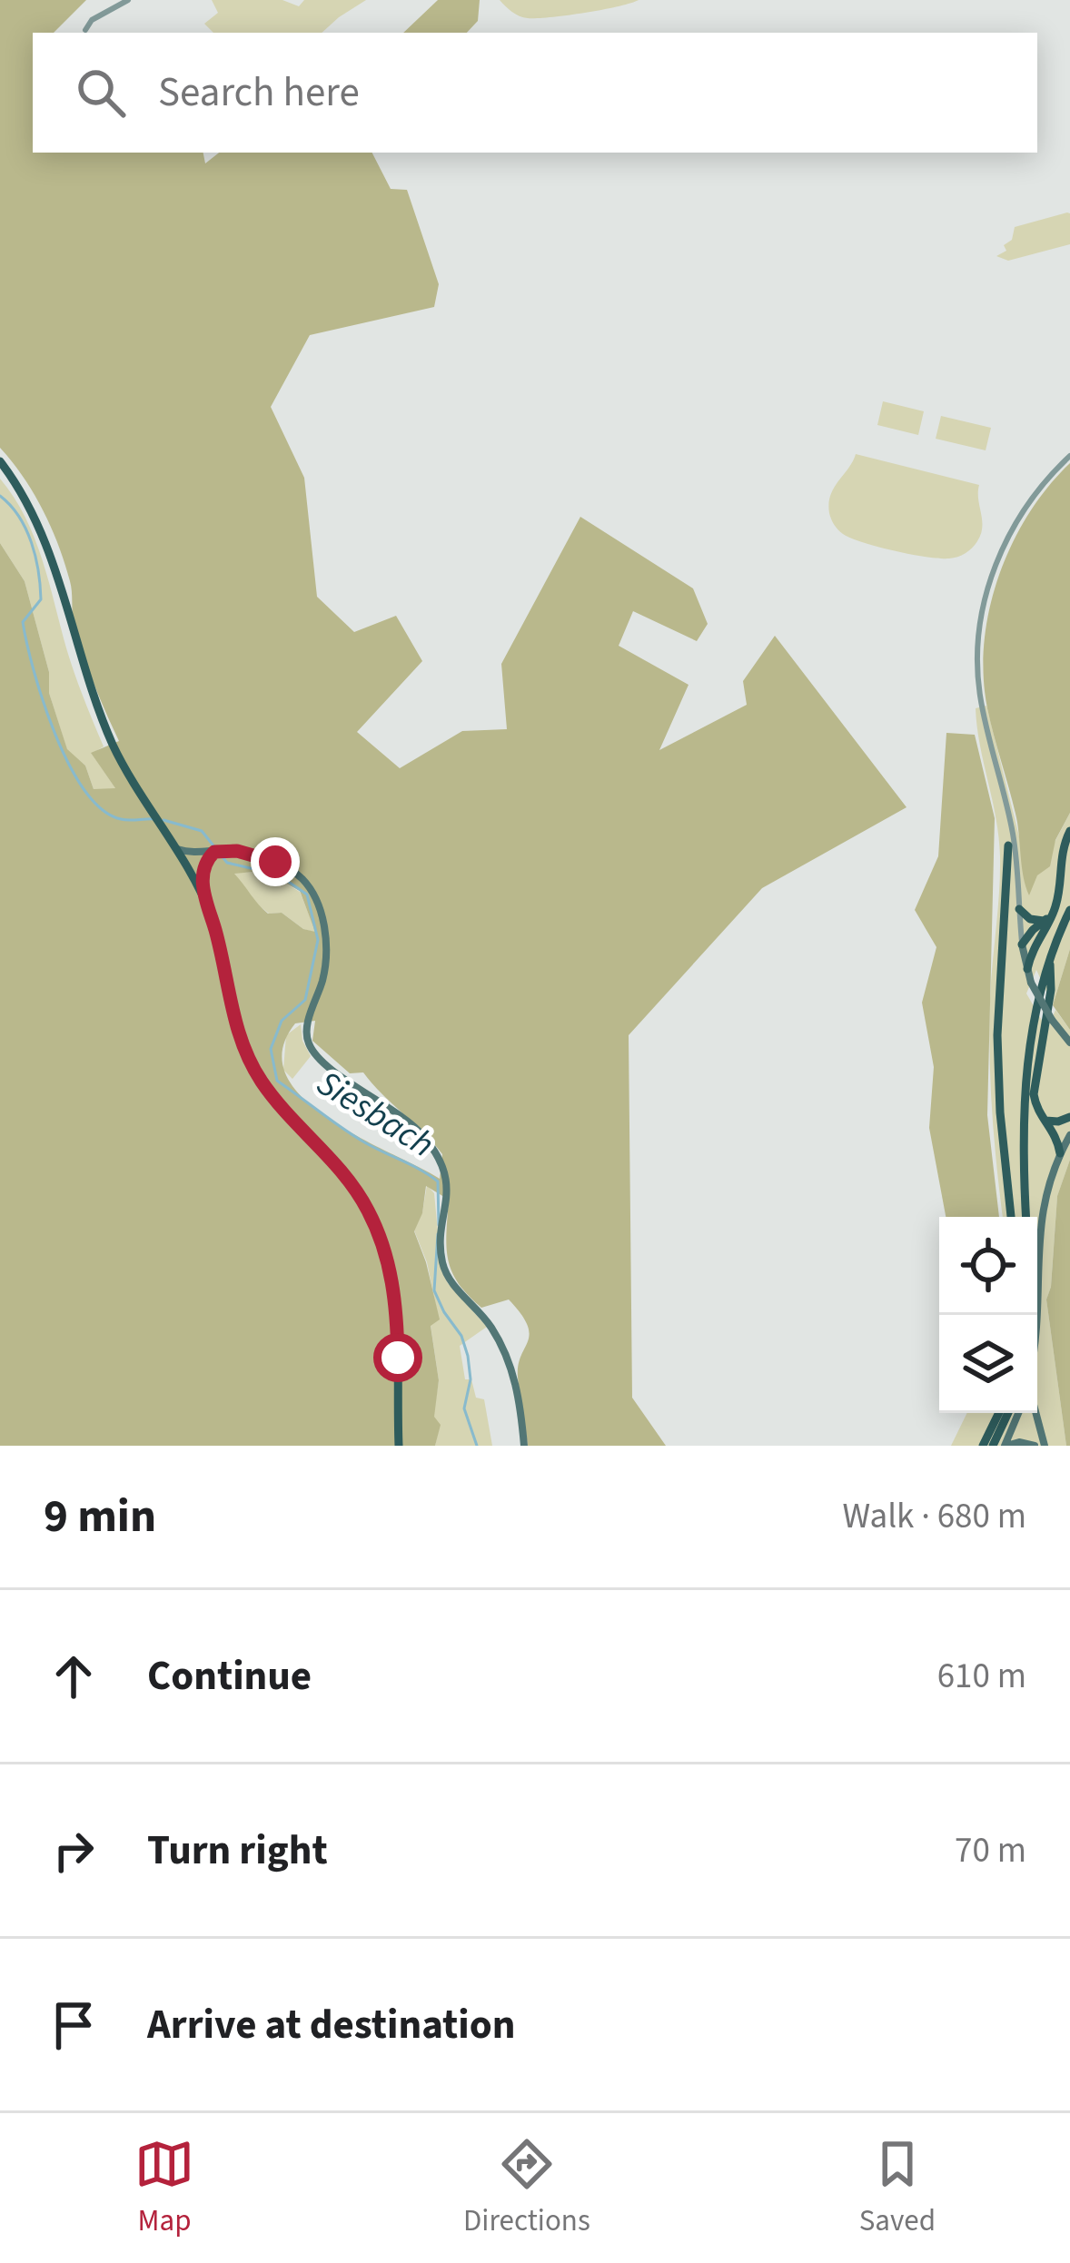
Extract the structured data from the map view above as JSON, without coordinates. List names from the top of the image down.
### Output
{
  "water": ["Siesbach"],
  "page": {
    "search": "Search here",
    "heading": ["9 min", "Walk · 680 m"],
    "list": [
      ["Continue", "610 m"],
      ["Turn right", "70 m"],
      "Arrive at destination"
    ],
    "nav": ["Map", "Directions", "Saved"]
  }
}
